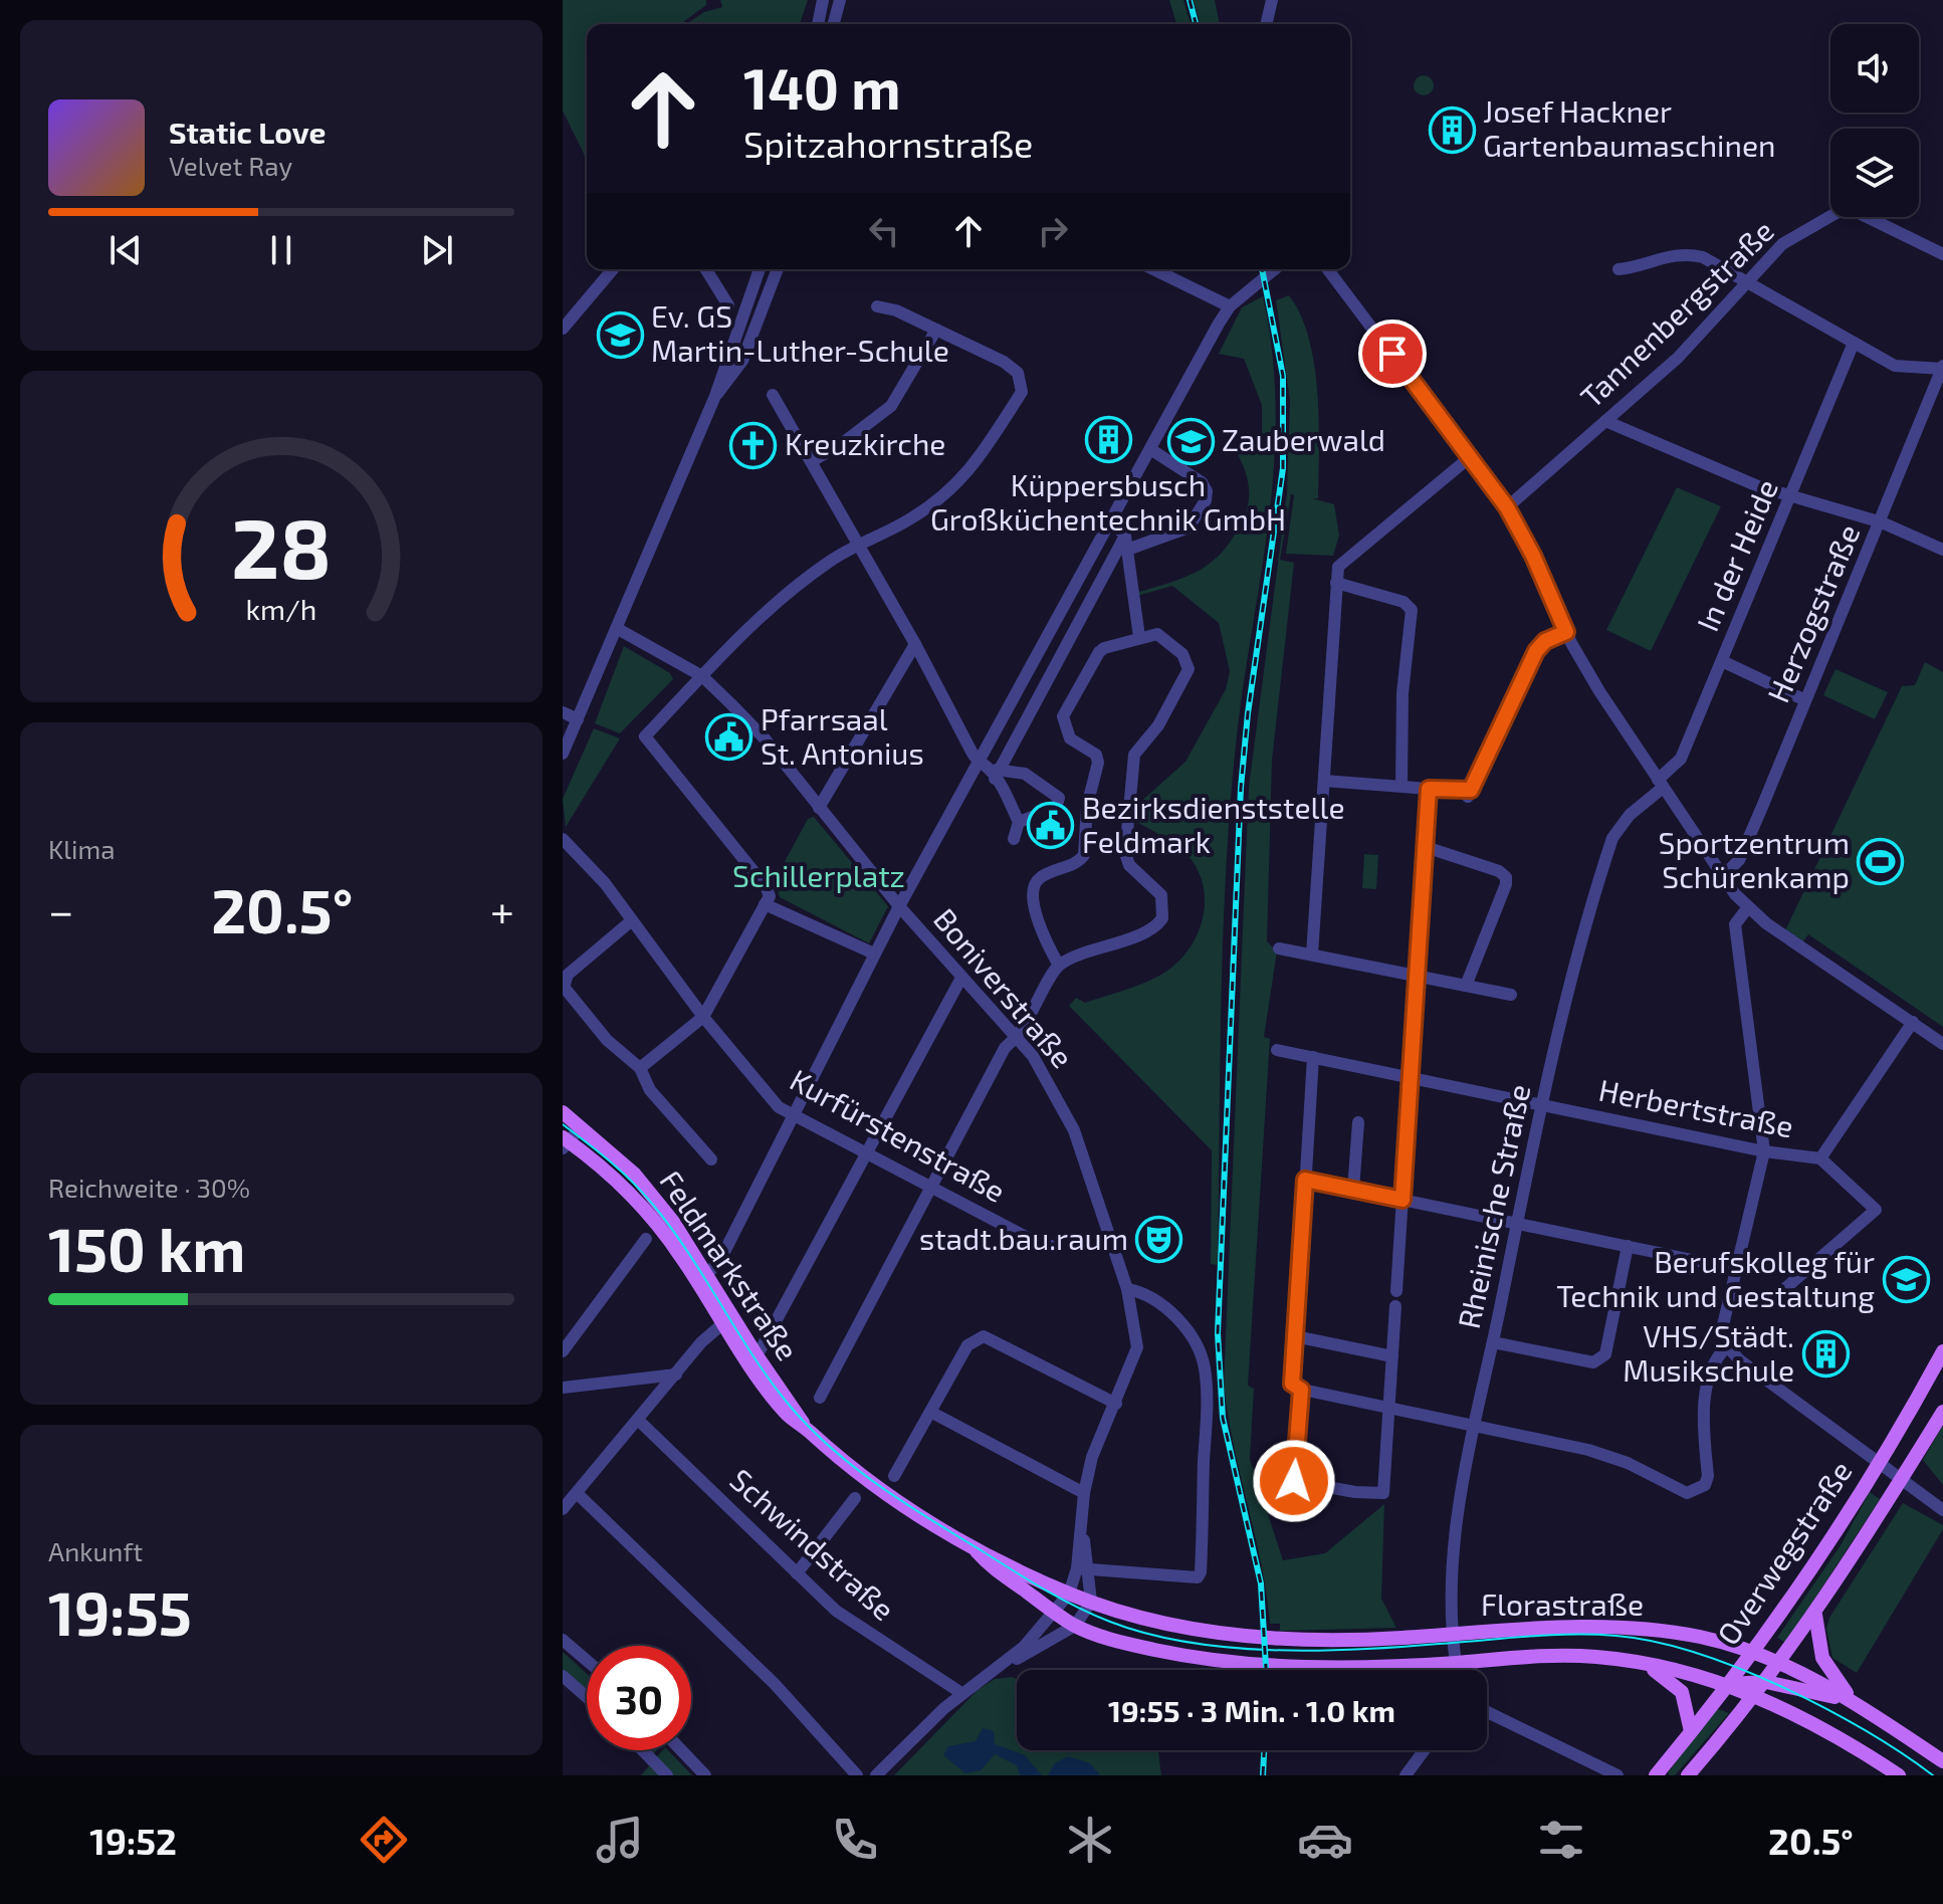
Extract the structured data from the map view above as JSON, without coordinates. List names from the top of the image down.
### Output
{
  "streets": {
    "main road": ["Feldmarkstraße", "Overwegstraße", "Florastraße"],
    "street": [
      "Tannenbergstraße",
      "In der Heide",
      "Herzogstraße",
      "Boniverstraße",
      "Herbertstraße",
      "Kurfürstenstraße",
      "Rheinische Straße",
      "Schwindstraße"
    ]
  },
  "crossings": [
    ["In der Heide", "Rheinische Straße"],
    ["Boniverstraße", "Feldmarkstraße"],
    ["Herbertstraße", "Rheinische Straße"],
    ["Rheinische Straße", "Florastraße"],
    ["Feldmarkstraße", "Florastraße"],
    ["Overwegstraße", "Florastraße"]
  ],
  "parks": ["Schillerplatz"],
  "places": {
    "building": ["Josef Hackner Gartenbaumaschinen", "Küppersbusch Großküchentechnik GmbH", "VHS/Städt. Musikschule"],
    "school or university": ["Ev. GS Martin-Luther-Schule", "Zauberwald", "Berufskolleg für Technik und Gestaltung"],
    "church": ["Kreuzkirche"],
    "public building": ["Pfarrsaal St. Antonius", "Bezirksdienststelle Feldmark"],
    "sports": ["Sportzentrum Schürenkamp"],
    "theatre": ["stadt.bau.raum"]
  },
  "page": {
    "turn": ["140 m", "Spitzahornstraße"],
    "song": ["Static Love", "Velvet Ray"],
    "tile": [
      "Klima",
      ["Reichweite · 30%", "150 km"],
      ["Ankunft", "19:55"]
    ],
    "heat": ["−", "20.5°", "+"],
    "limit": "30",
    "trip": "19:55 · 3 Min. · 1.0 km",
    "tabs": ["19:52", "20.5°"],
    "gauge": ["28", "km/h"]
  }
}
